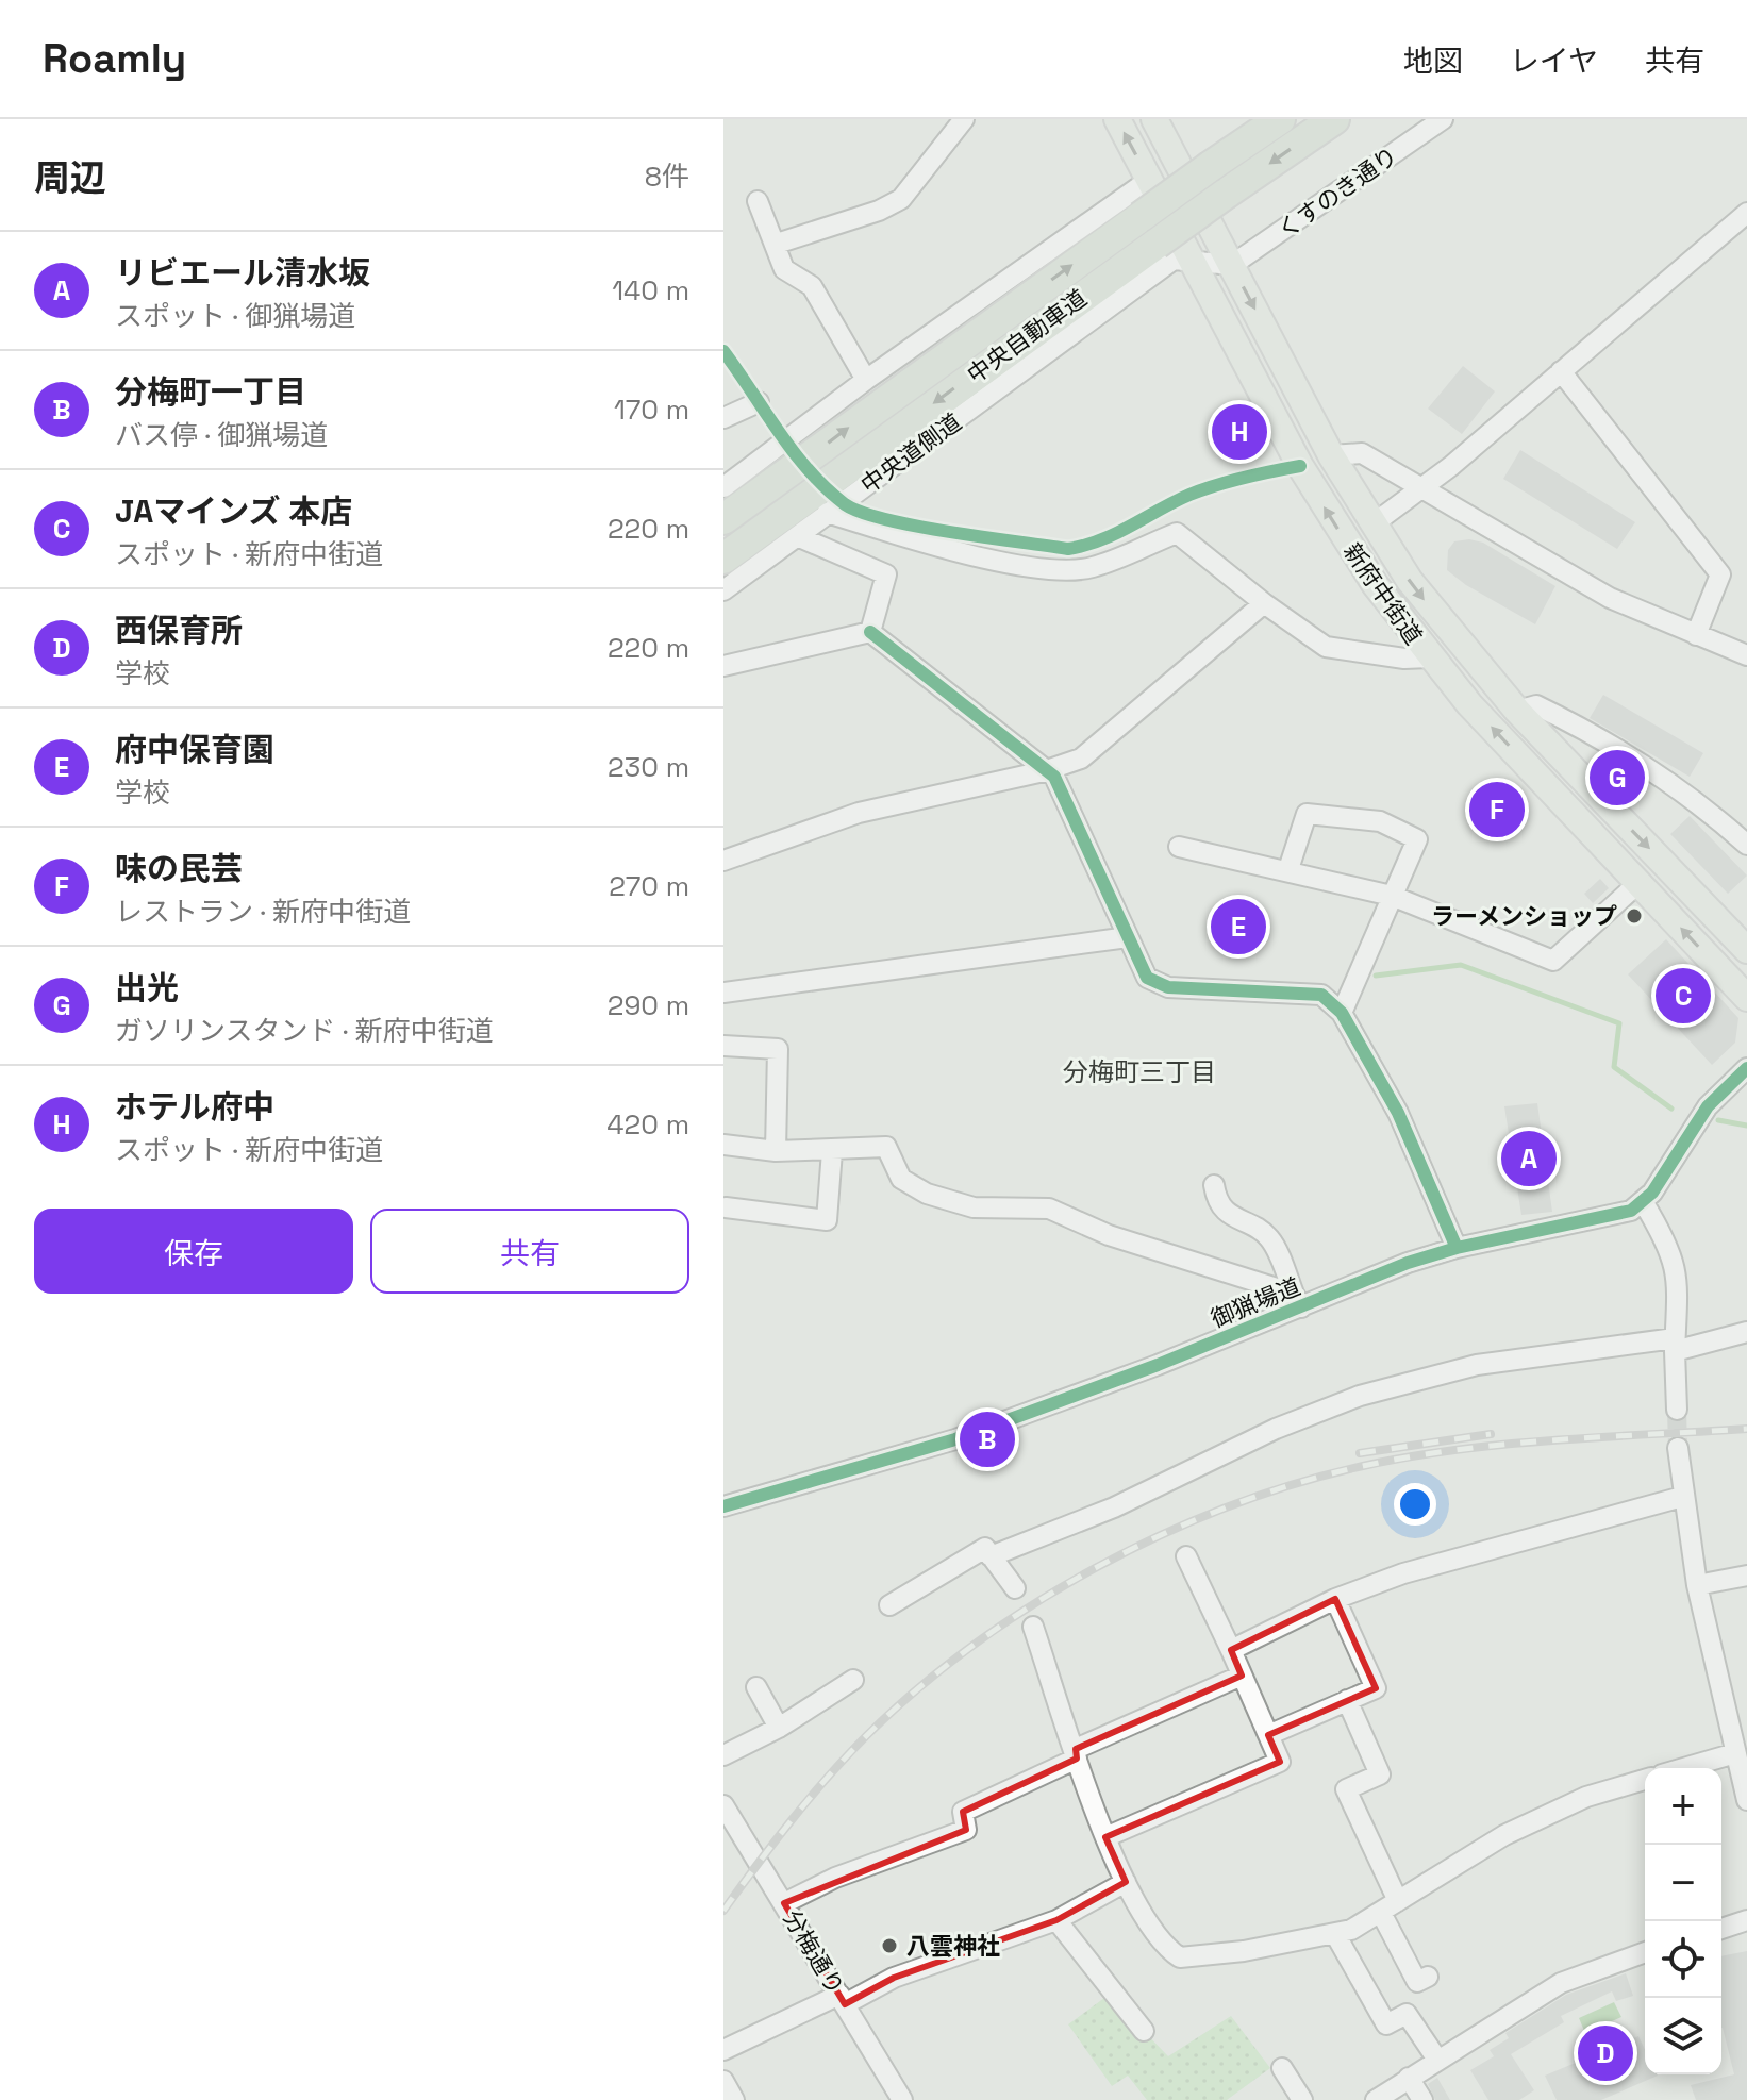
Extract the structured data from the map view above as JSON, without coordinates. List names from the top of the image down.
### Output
{
  "streets": {
    "highway": ["中央自動車道"],
    "main road": ["新府中街道"],
    "street": [
      "くすのき通り",
      "中央道側道",
      "御猟場道",
      "分梅通り"
    ]
  },
  "crossings": [
    ["くすのき通り", "中央道側道"],
    ["くすのき通り", "新府中街道"],
    ["中央道側道", "新府中街道"]
  ],
  "districts": ["分梅町三丁目"],
  "places": ["ラーメンショップ", "八雲神社"],
  "page": {
    "header": "Roamly",
    "nav": ["地図", "レイヤ", "共有"],
    "heading": ["周辺", "8件"],
    "list": [
      {
        "mark": "A",
        "name": "リビエール清水坂",
        "note": "スポット · 御猟場道",
        "value": "140 m"
      },
      {
        "mark": "B",
        "name": "分梅町一丁目",
        "note": "バス停 · 御猟場道",
        "value": "170 m"
      },
      {
        "mark": "C",
        "name": "JAマインズ 本店",
        "note": "スポット · 新府中街道",
        "value": "220 m"
      },
      {
        "mark": "D",
        "name": "西保育所",
        "note": "学校",
        "value": "220 m"
      },
      {
        "mark": "E",
        "name": "府中保育園",
        "note": "学校",
        "value": "230 m"
      },
      {
        "mark": "F",
        "name": "味の民芸",
        "note": "レストラン · 新府中街道",
        "value": "270 m"
      },
      {
        "mark": "G",
        "name": "出光",
        "note": "ガソリンスタンド · 新府中街道",
        "value": "290 m"
      },
      {
        "mark": "H",
        "name": "ホテル府中",
        "note": "スポット · 新府中街道",
        "value": "420 m"
      }
    ],
    "pins": [
      "H",
      "G",
      "F",
      "E",
      "C",
      "A",
      "B",
      "D"
    ],
    "buttons": ["保存", "共有"],
    "map_buttons": ["+", "−"]
  }
}
